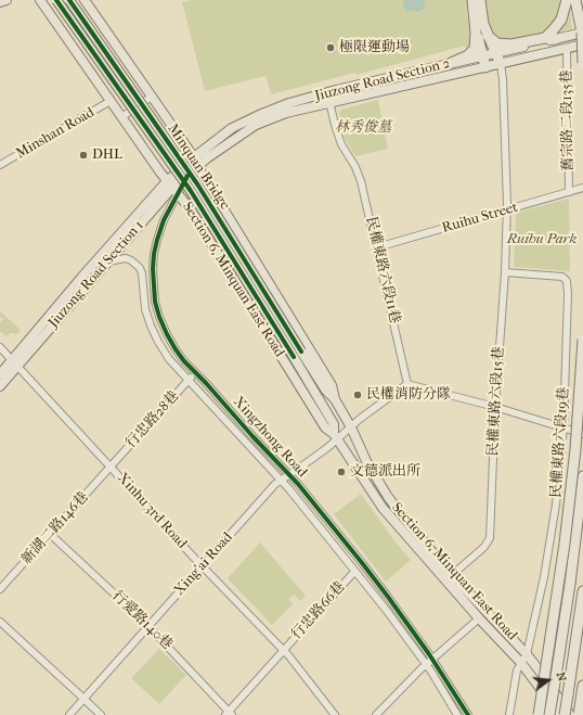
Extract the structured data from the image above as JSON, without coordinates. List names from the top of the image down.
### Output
{
  "streets": {
    "main road": [
      "Jiuzong Road Section 2",
      "Minquan Bridge",
      "Jiuzong Road Section 1",
      "Section 6, Minquan East Road"
    ],
    "street": [
      "舊宗路二段135巷",
      "Minshan Road",
      "Ruihu Street",
      "民權東路六段11巷",
      "民權東路六段15巷",
      "行忠路28巷",
      "Xingzhong Road",
      "民權東路六段19巷",
      "Xinhu 3rd Road",
      "新湖二路146巷",
      "Xing'ai Road",
      "行忠路66巷",
      "行愛路140巷"
    ]
  },
  "crossings": [
    ["Jiuzong Road Section 2", "舊宗路二段135巷"],
    ["Jiuzong Road Section 2", "民權東路六段11巷"],
    ["Jiuzong Road Section 2", "Jiuzong Road Section 1"],
    ["Jiuzong Road Section 2", "Section 6, Minquan East Road"],
    ["Jiuzong Road Section 2", "民權東路六段15巷"],
    ["舊宗路二段135巷", "Ruihu Street"],
    ["Minshan Road", "Section 6, Minquan East Road"],
    ["Minquan Bridge", "Section 6, Minquan East Road"],
    ["Ruihu Street", "民權東路六段11巷"],
    ["Ruihu Street", "民權東路六段15巷"],
    ["Jiuzong Road Section 1", "Section 6, Minquan East Road"],
    ["Jiuzong Road Section 1", "Xingzhong Road"],
    ["Jiuzong Road Section 1", "Xinhu 3rd Road"],
    ["Section 6, Minquan East Road", "民權東路六段15巷"],
    ["Section 6, Minquan East Road", "Xingzhong Road"],
    ["Section 6, Minquan East Road", "民權東路六段19巷"],
    ["Section 6, Minquan East Road", "Xing'ai Road"],
    ["民權東路六段15巷", "民權東路六段19巷"],
    ["行忠路28巷", "Xingzhong Road"],
    ["行忠路28巷", "Xinhu 3rd Road"],
    ["行忠路28巷", "新湖二路146巷"],
    ["Xingzhong Road", "Xing'ai Road"],
    ["Xingzhong Road", "行忠路66巷"],
    ["Xinhu 3rd Road", "新湖二路146巷"],
    ["Xinhu 3rd Road", "Xing'ai Road"],
    ["Xinhu 3rd Road", "行忠路66巷"],
    ["新湖二路146巷", "行愛路140巷"],
    ["Xing'ai Road", "行愛路140巷"],
    ["行忠路66巷", "行愛路140巷"]
  ],
  "parks": ["林秀俊墓", "Ruihu Park"],
  "places": [
    "極限運動場",
    "DHL",
    "民權消防分隊",
    "文德派出所"
  ],
  "north": "right"
}
